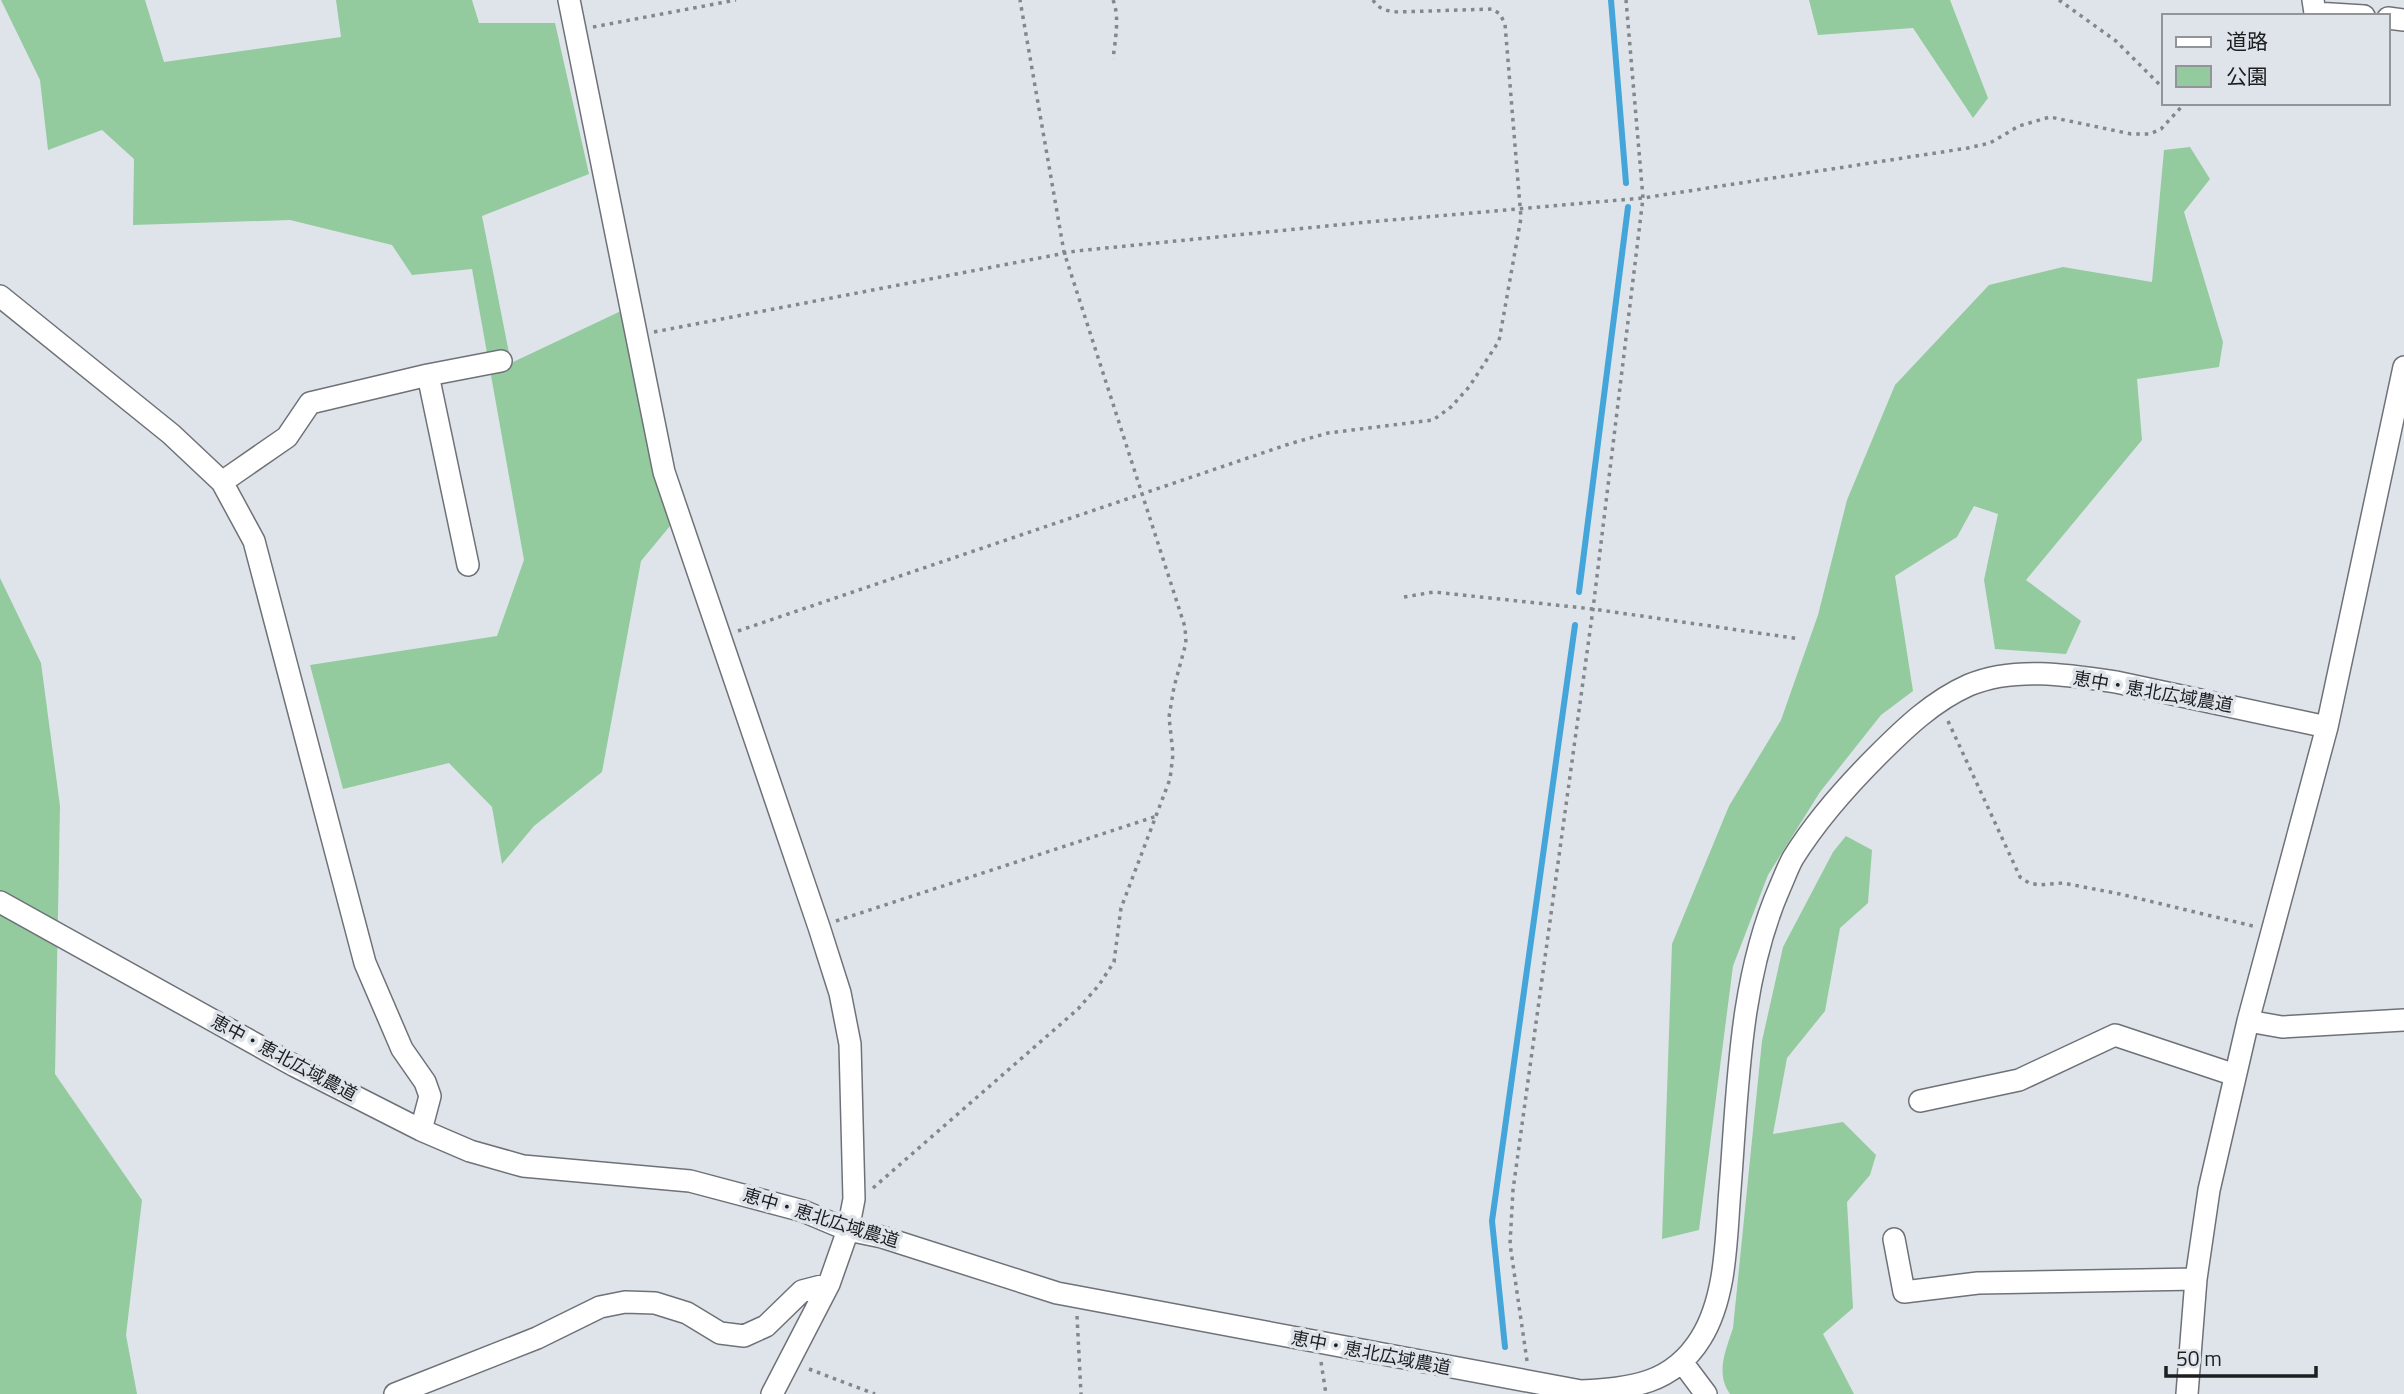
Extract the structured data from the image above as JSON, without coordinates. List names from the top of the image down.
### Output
{
  "streets": {
    "street": ["恵中・恵北広域農道"]
  },
  "legend": ["道路", "公園"],
  "scale_bar": "50 m"
}
